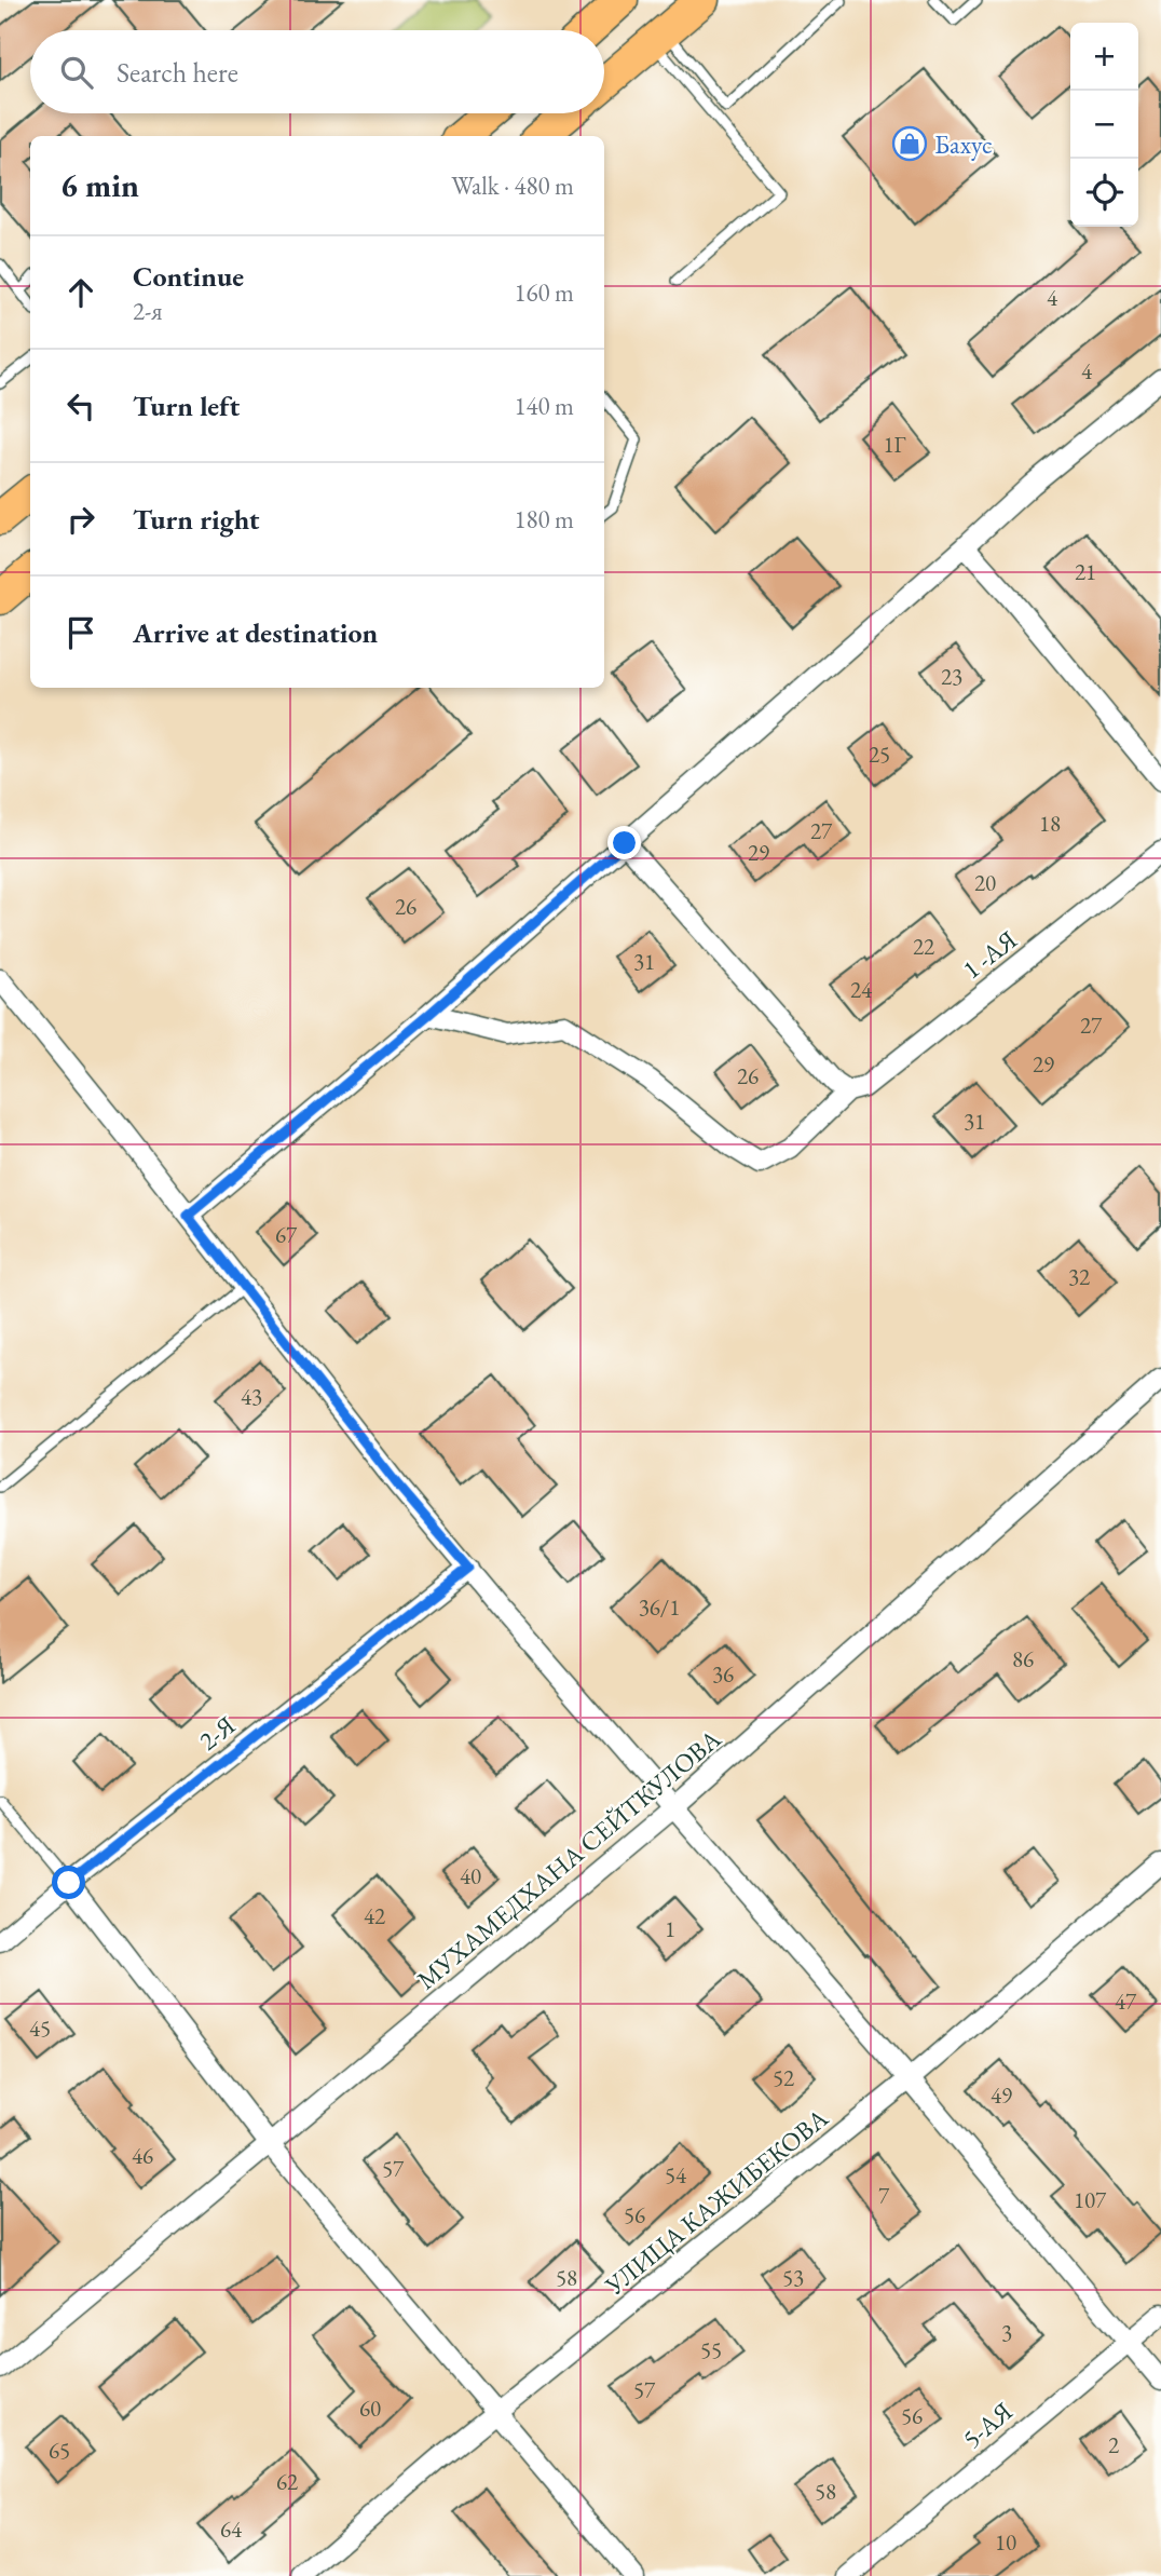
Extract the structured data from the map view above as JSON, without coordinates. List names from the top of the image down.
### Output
{
  "streets": {
    "street": [
      "1 -АЯ",
      "2-Я",
      "МУХАМЕДХАНА СЕЙТКУЛОВА",
      "УЛИЦА КАЖИБЕКОВА",
      "5-АЯ"
    ]
  },
  "places": {
    "shop": ["Бахус"]
  },
  "house_numbers": [
    "4",
    "4",
    "1Г",
    "21",
    "23",
    "25",
    "18",
    "27",
    "29",
    "20",
    "26",
    "22",
    "31",
    "24",
    "27",
    "29",
    "26",
    "31",
    "67",
    "32",
    "43",
    "36/1",
    "86",
    "36",
    "40",
    "42",
    "1",
    "47",
    "45",
    "52",
    "49",
    "46",
    "57",
    "54",
    "7",
    "107",
    "56",
    "58",
    "53",
    "3",
    "55",
    "57",
    "60",
    "56",
    "2",
    "65",
    "62",
    "58",
    "64",
    "10"
  ],
  "page": {
    "map_buttons": ["+", "−"],
    "search": "Search here",
    "heading": ["6 min", "Walk · 480 m"],
    "list": [
      ["Continue", "2-я", "160 m"],
      ["Turn left", "140 m"],
      ["Turn right", "180 m"],
      "Arrive at destination"
    ]
  }
}
